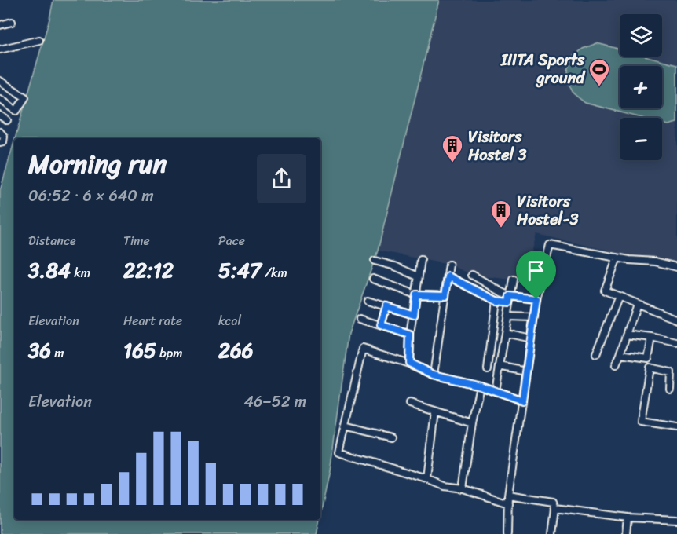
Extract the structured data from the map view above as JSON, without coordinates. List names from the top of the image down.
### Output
{
  "places": {
    "sports": ["IIITA Sports ground"],
    "building": ["Visitors Hostel 3", "Visitors Hostel-3"]
  },
  "page": {
    "map_buttons": ["+", "−"],
    "heading": ["Morning run", "06:52 · 6 × 640 m"],
    "stats": [
      ["Distance", "3.84 km"],
      ["Time", "22:12"],
      ["Pace", "5:47 /km"],
      ["Elevation", "36 m"],
      ["Heart rate", "165 bpm"],
      ["kcal", "266"]
    ],
    "chart": ["Elevation", "46–52 m"]
  }
}
